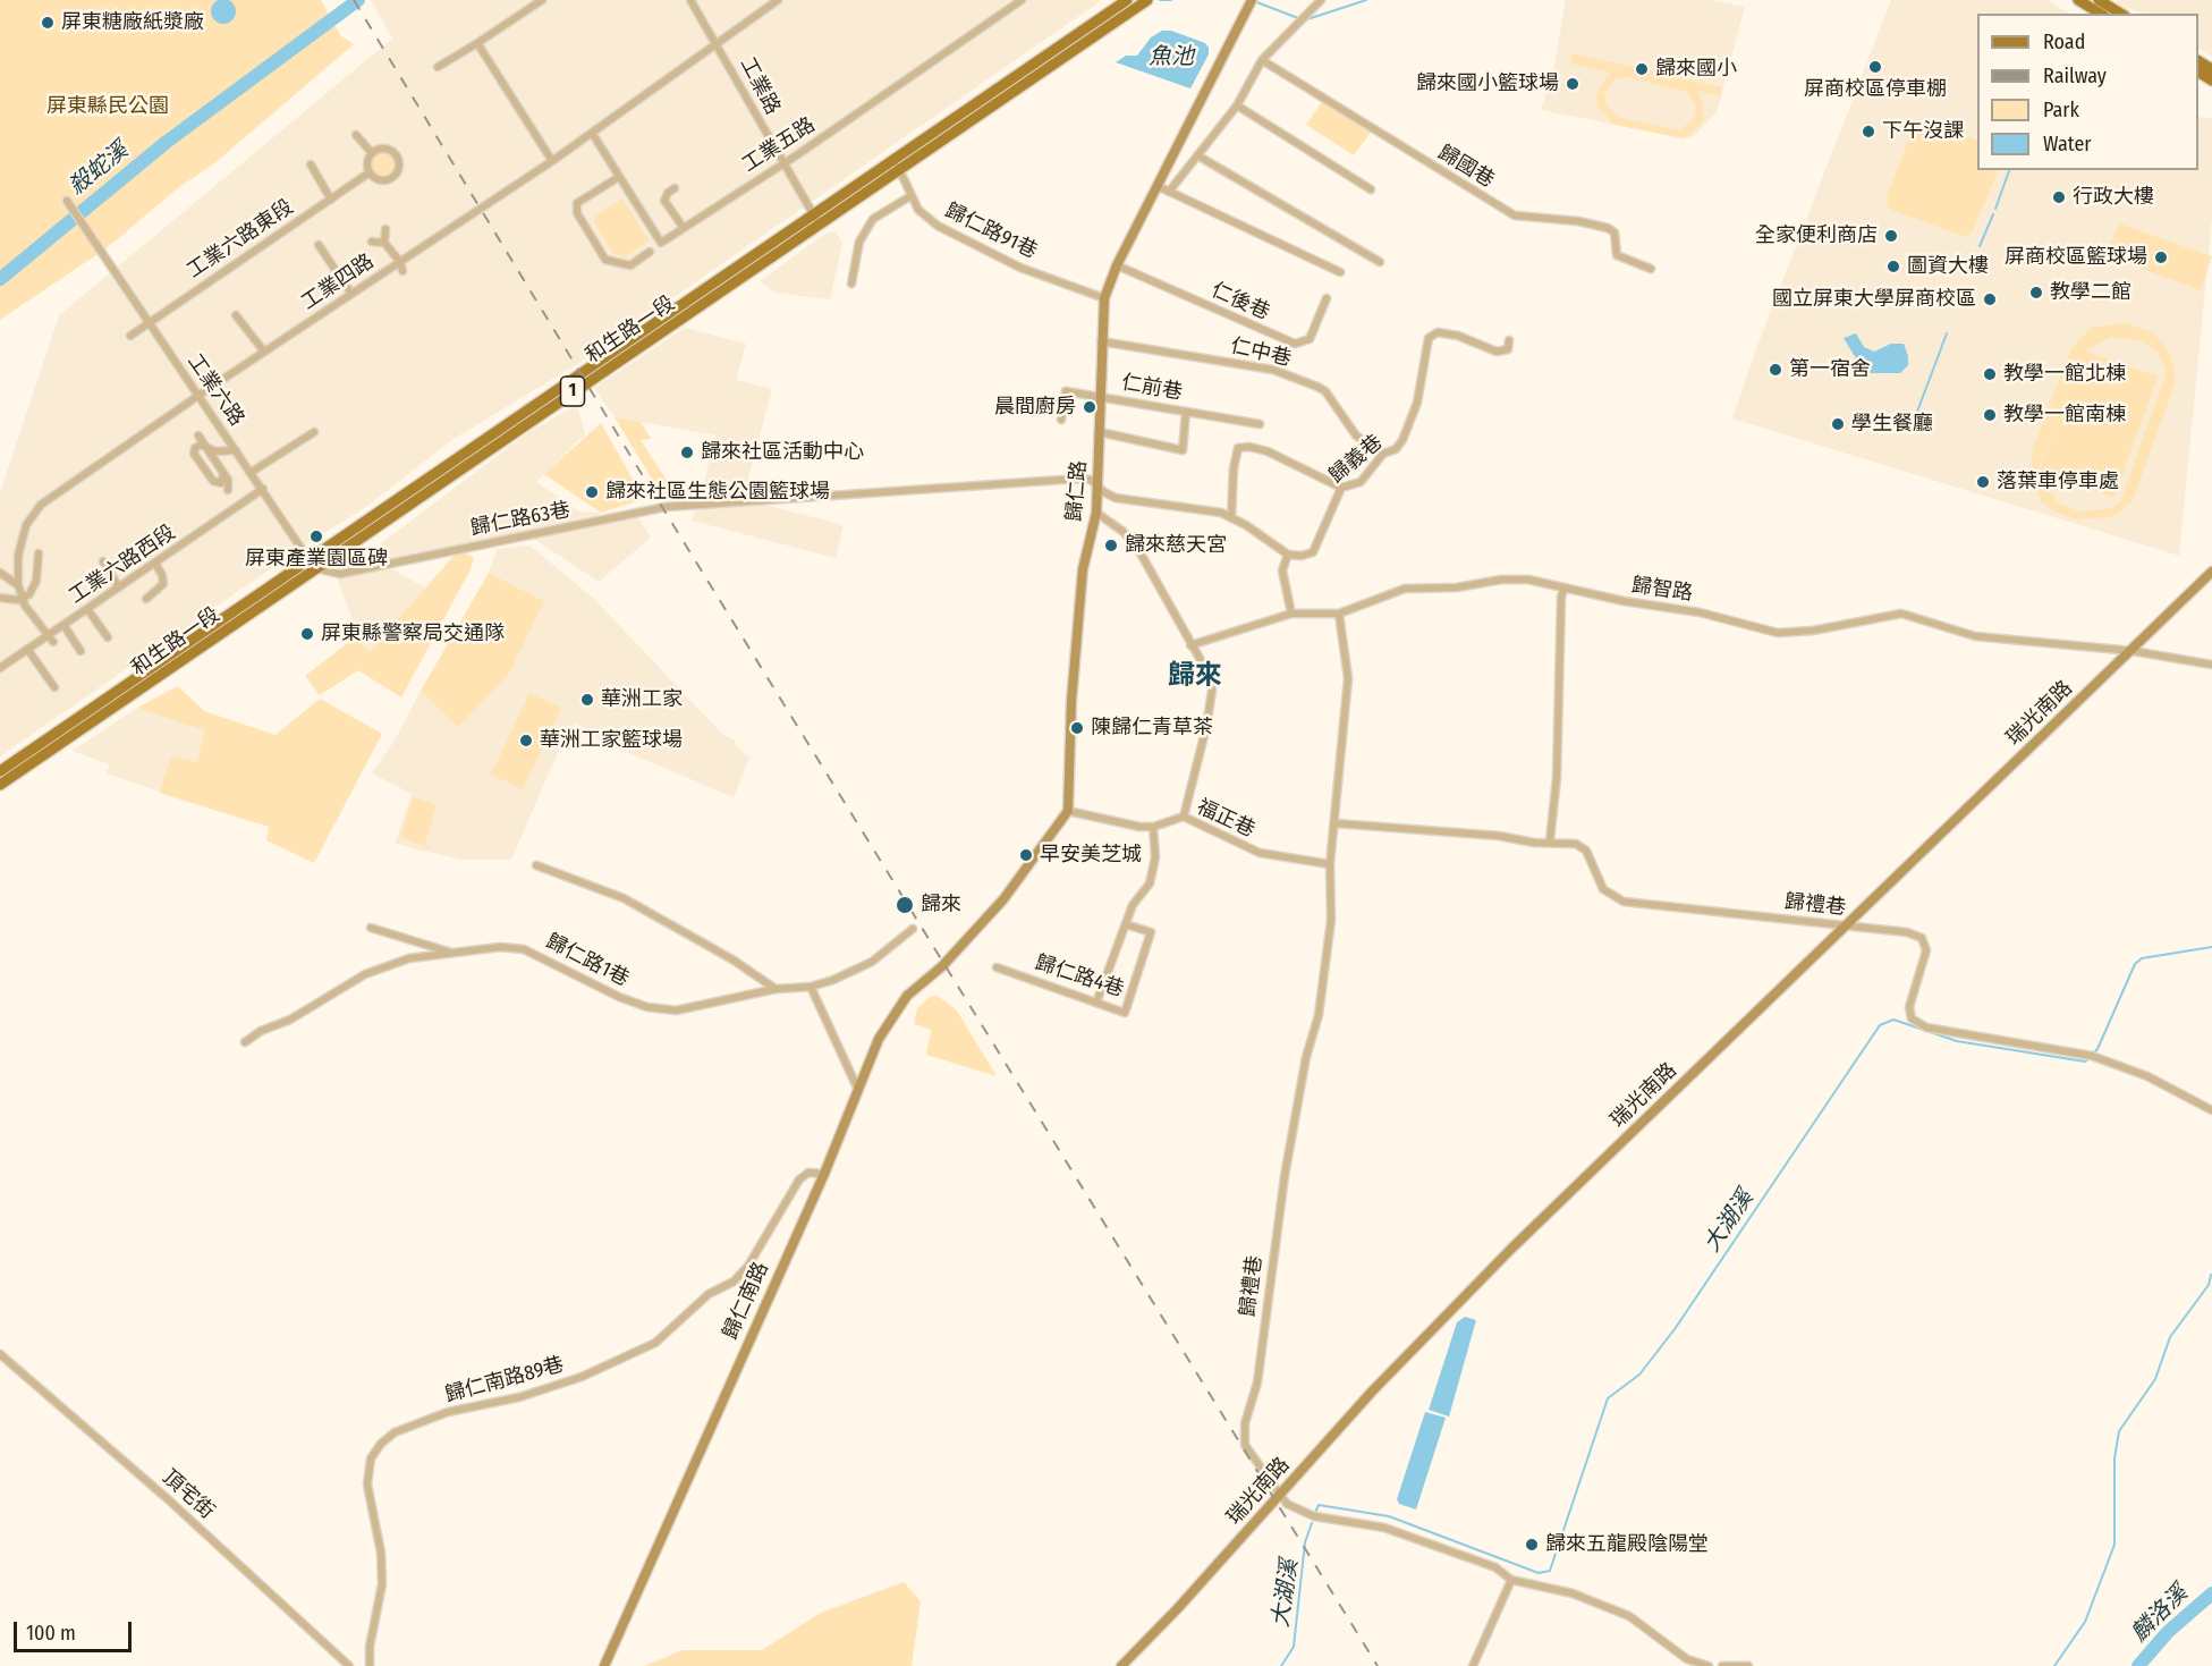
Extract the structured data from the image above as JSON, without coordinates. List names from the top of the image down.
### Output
{
  "streets": {
    "main road": ["和生路一段", "1"],
    "street": [
      "工業路",
      "工業五路",
      "歸國巷",
      "歸仁路91巷",
      "工業六路東段",
      "工業四路",
      "仁後巷",
      "仁中巷",
      "仁前巷",
      "工業六路",
      "歸義巷",
      "歸仁路",
      "歸仁路63巷",
      "工業六路西段",
      "歸智路",
      "瑞光南路",
      "福正巷",
      "歸禮巷",
      "歸仁路1巷",
      "歸仁路4巷",
      "歸仁南路",
      "歸仁南路89巷",
      "頂宅街"
    ]
  },
  "crossings": [
    ["工業路", "工業五路"],
    ["工業路", "工業四路"],
    ["工業路", "和生路一段"],
    ["工業五路", "工業四路"],
    ["歸仁路91巷", "和生路一段"],
    ["歸仁路91巷", "歸仁路"],
    ["工業六路東段", "工業六路"],
    ["工業四路", "工業六路"],
    ["工業四路", "工業六路西段"],
    ["仁後巷", "歸仁路"],
    ["和生路一段", "工業六路"],
    ["和生路一段", "歸仁路63巷"],
    ["仁中巷", "歸義巷"],
    ["仁中巷", "歸仁路"],
    ["仁前巷", "歸仁路"],
    ["工業六路", "歸仁路63巷"],
    ["工業六路", "工業六路西段"],
    ["歸仁路", "歸仁路63巷"],
    ["歸仁路", "福正巷"],
    ["歸仁路", "歸仁南路"],
    ["歸智路", "瑞光南路"],
    ["歸智路", "歸禮巷"],
    ["瑞光南路", "歸禮巷"],
    ["福正巷", "歸禮巷"],
    ["福正巷", "歸仁南路"],
    ["歸仁南路", "歸仁南路89巷"]
  ],
  "districts": ["歸來"],
  "water": [
    "魚池",
    "殺蛇溪",
    "大湖溪",
    "麟洛溪"
  ],
  "parks": ["屏東縣民公園"],
  "places": [
    "屏東糖廠紙漿廠",
    "屏商校區停車棚",
    "歸來國小",
    "歸來國小籃球場",
    "下午沒課",
    "行政大樓",
    "全家便利商店",
    "屏商校區籃球場",
    "圖資大樓",
    "教學二館",
    "國立屏東大學屏商校區",
    "第一宿舍",
    "教學一館北棟",
    "晨間廚房",
    "教學一館南棟",
    "學生餐廳",
    "歸來社區活動中心",
    "落葉車停車處",
    "歸來社區生態公園籃球場",
    "屏東產業園區碑",
    "歸來慈天宮",
    "屏東縣警察局交通隊",
    "華洲工家",
    "陳歸仁青草茶",
    "華洲工家籃球場",
    "早安美芝城",
    "歸來",
    "歸來五龍殿陰陽堂"
  ],
  "legend": [
    "Road",
    "Railway",
    "Park",
    "Water"
  ],
  "scale_bar": "100 m"
}
